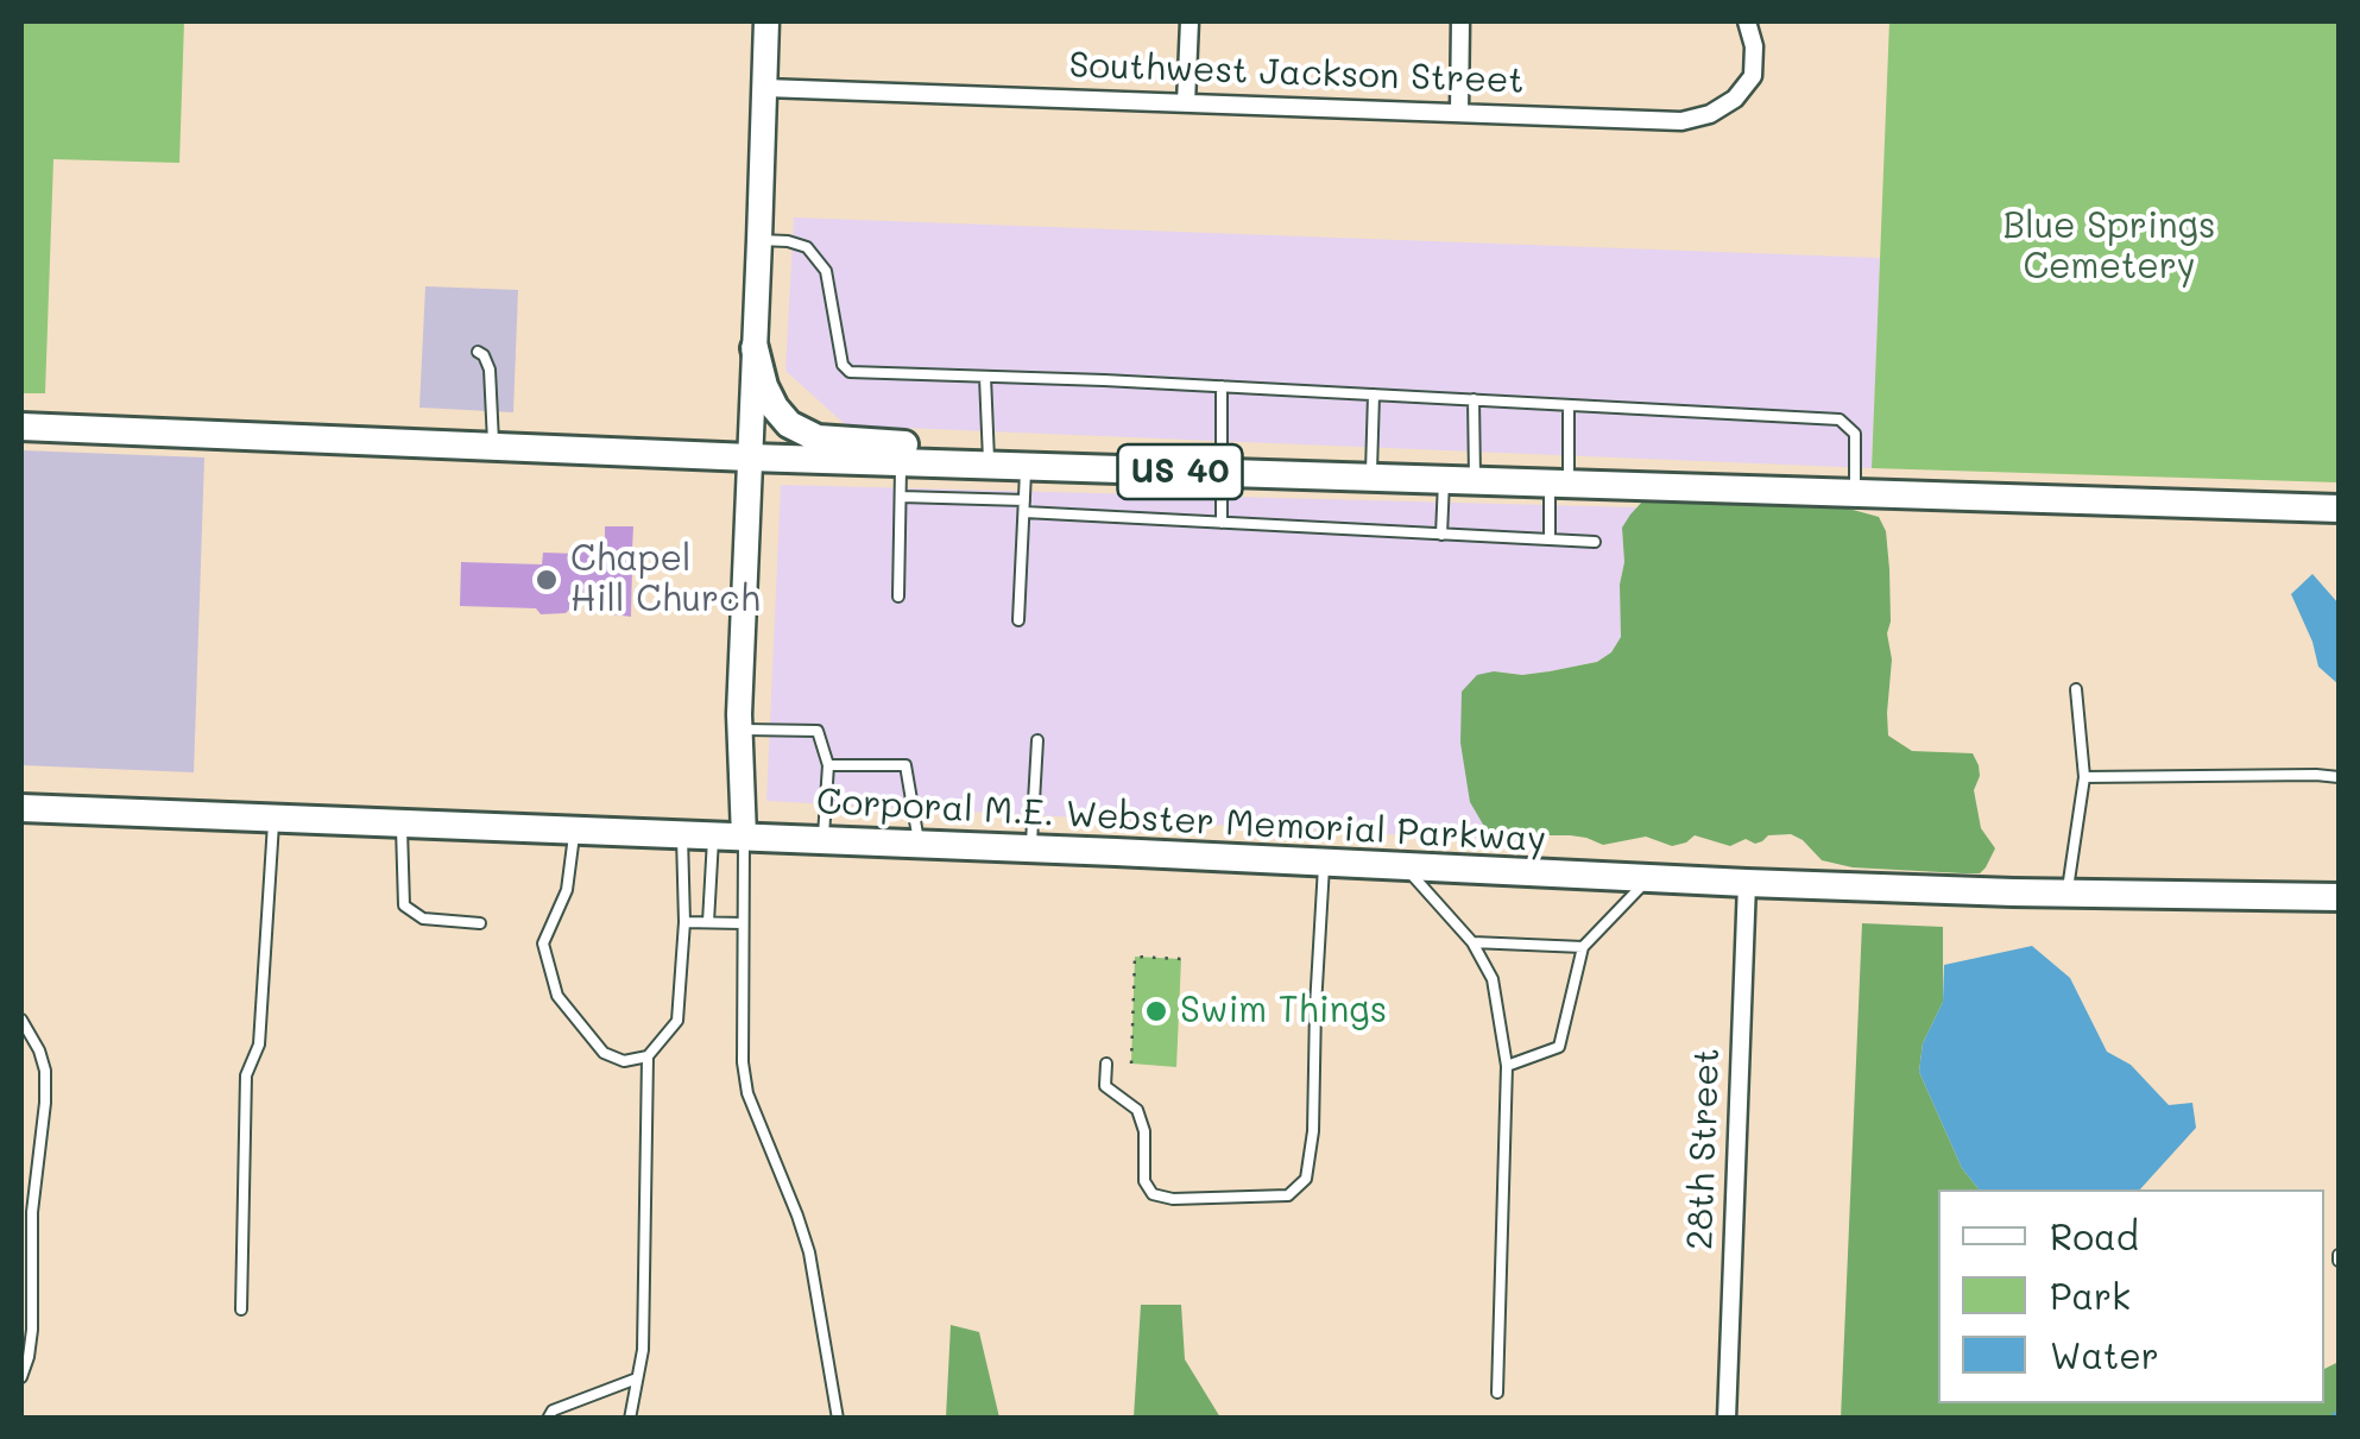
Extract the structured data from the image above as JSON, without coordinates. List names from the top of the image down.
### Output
{
  "streets": {
    "main road": ["US 40", "Corporal M.E. Webster Memorial Parkway"],
    "street": ["Southwest Jackson Street", "28th Street"]
  },
  "crossings": [
    ["Corporal M.E. Webster Memorial Parkway", "28th Street"]
  ],
  "parks": ["Blue Springs Cemetery"],
  "places": ["Chapel Hill Church", "Swim Things"],
  "legend": ["Road", "Park", "Water"]
}
